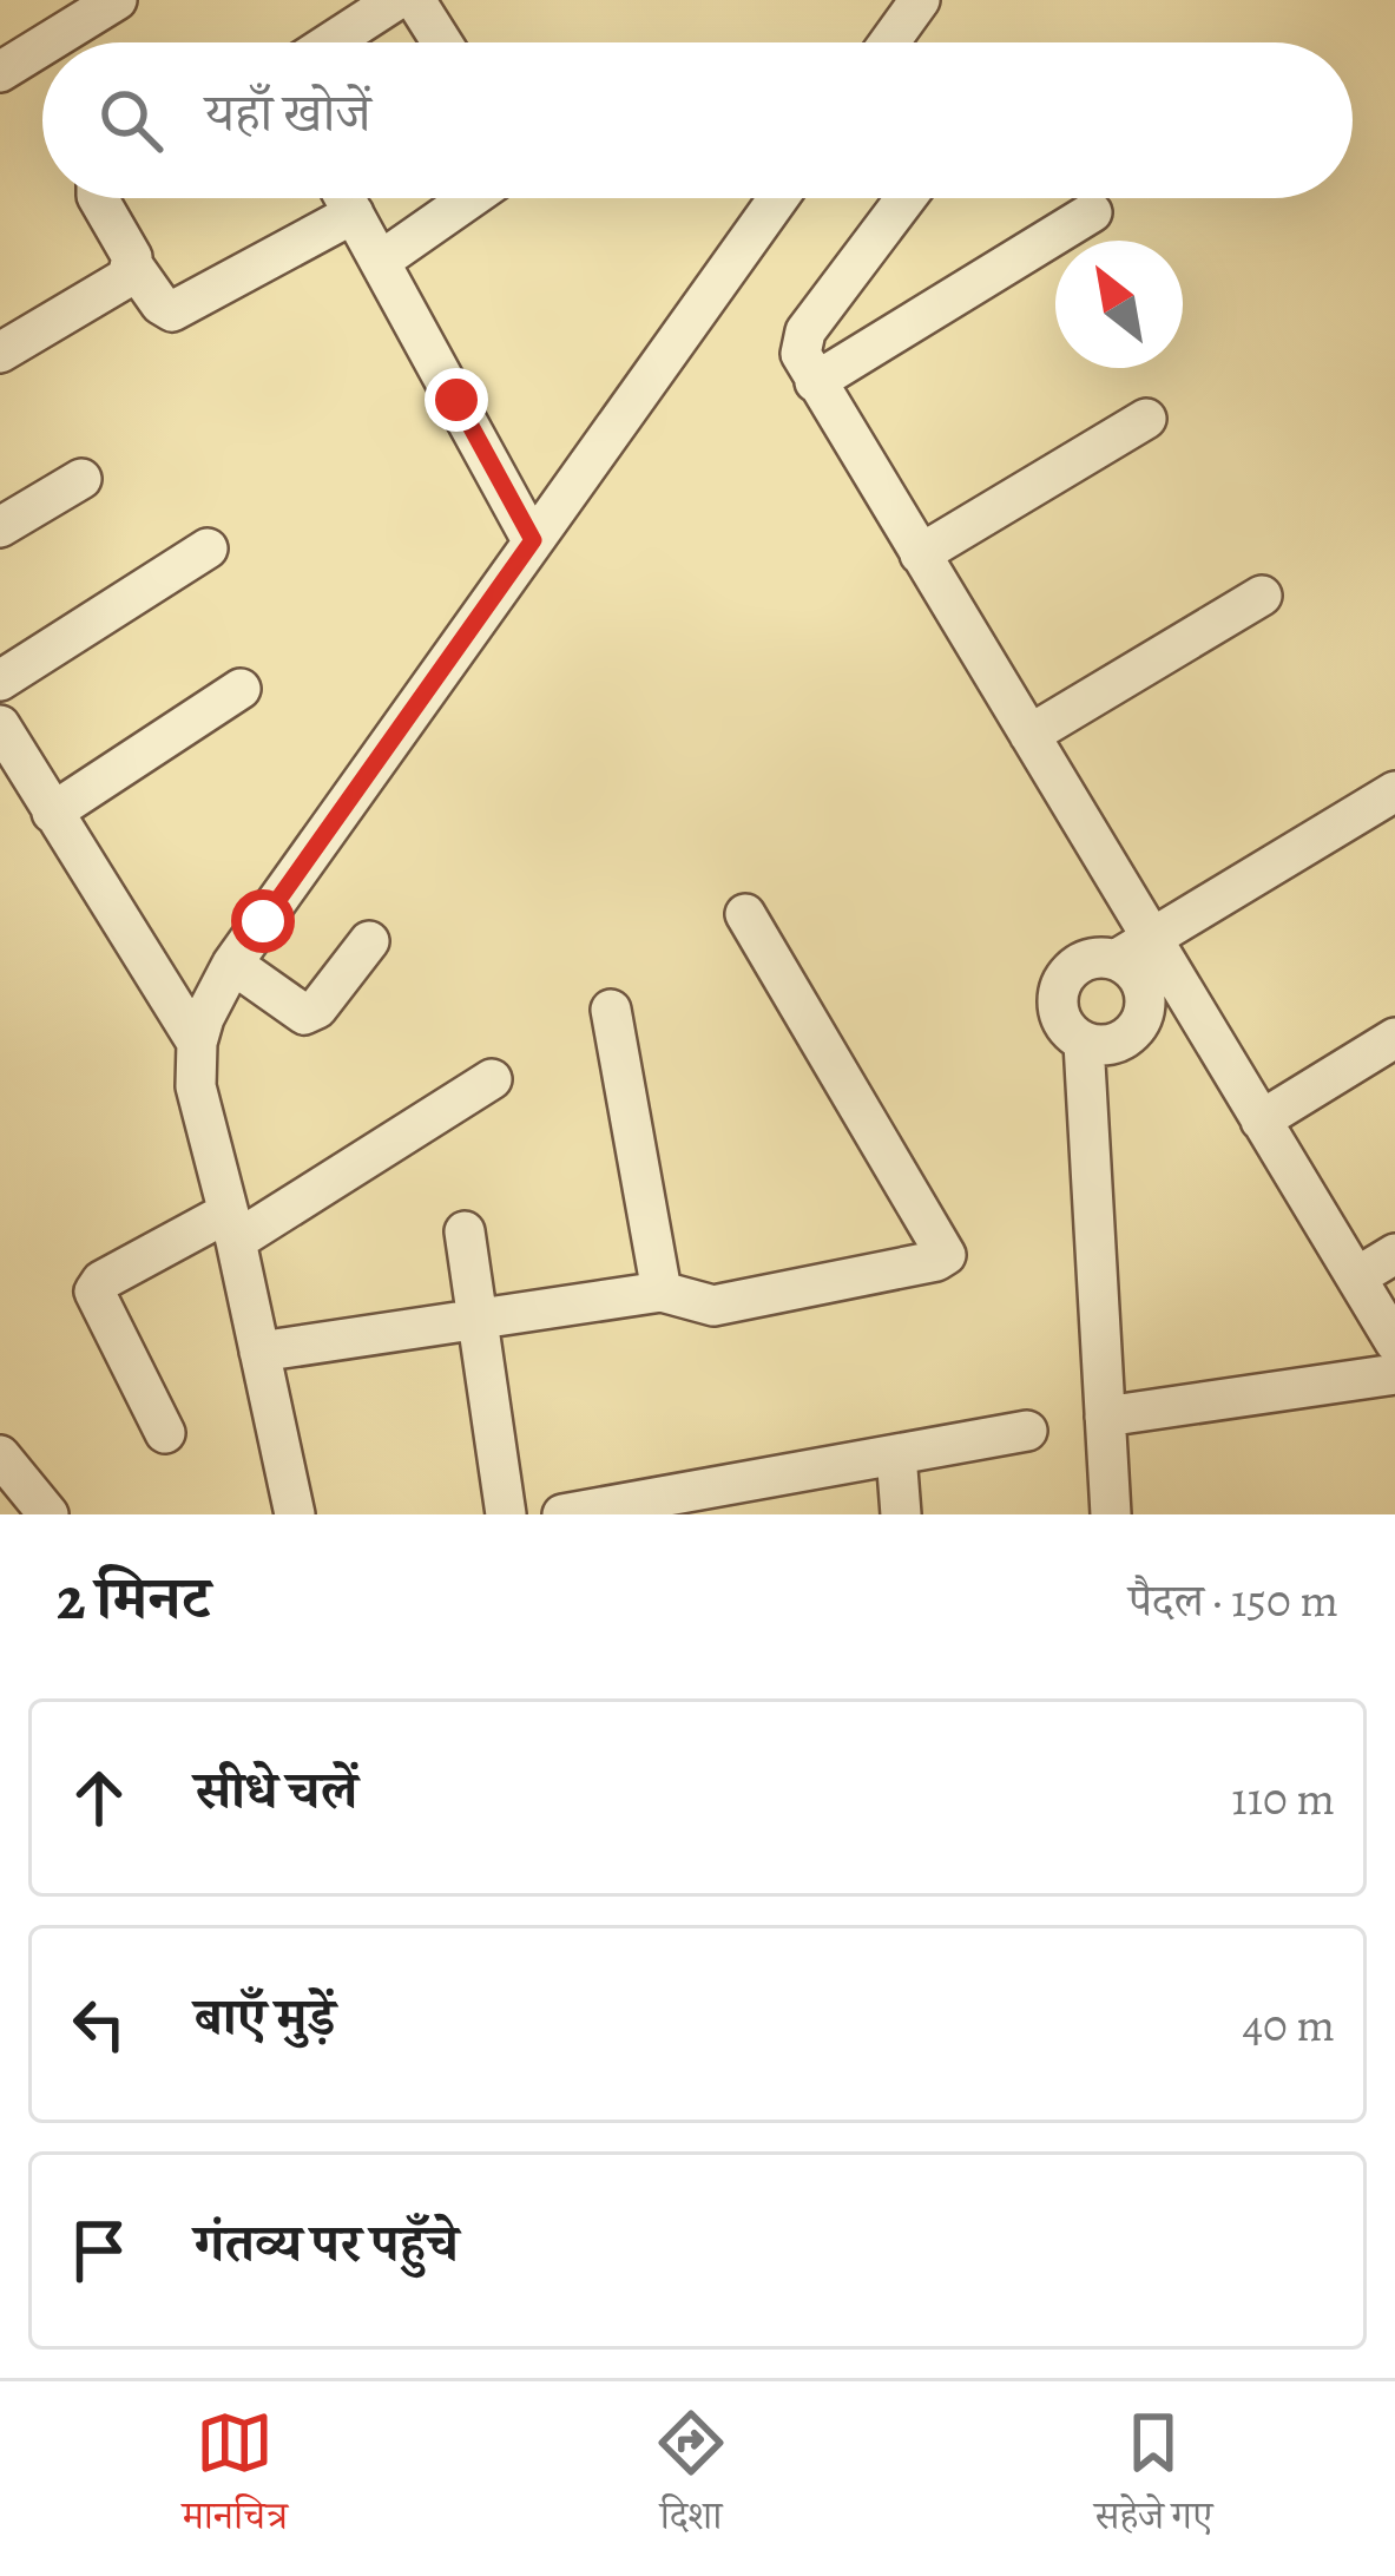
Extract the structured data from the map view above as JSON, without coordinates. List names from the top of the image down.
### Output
{
  "north": "top left",
  "page": {
    "search": "यहाँ खोजें",
    "heading": ["2 मिनट", "पैदल · 150 m"],
    "list": [
      ["सीधे चलें", "110 m"],
      ["बाएँ मुड़ें", "40 m"],
      "गंतव्य पर पहुँचे"
    ],
    "nav": ["मानचित्र", "दिशा", "सहेजे गए"]
  }
}
